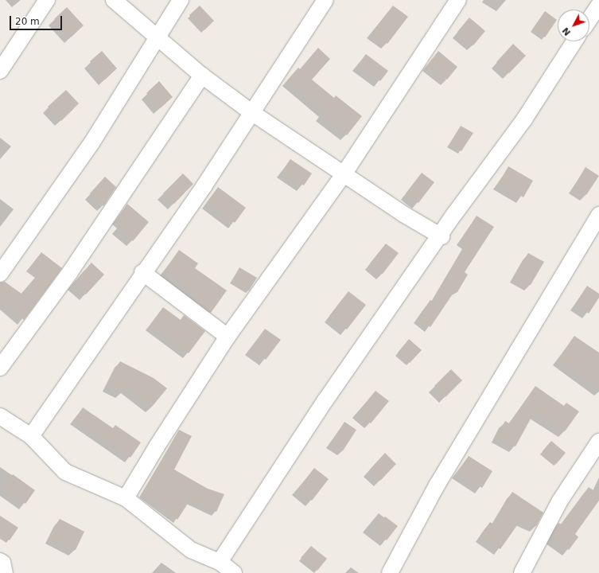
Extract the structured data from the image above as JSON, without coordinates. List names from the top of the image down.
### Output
{
  "scale_bar": "20 m",
  "north": "bottom left"
}
